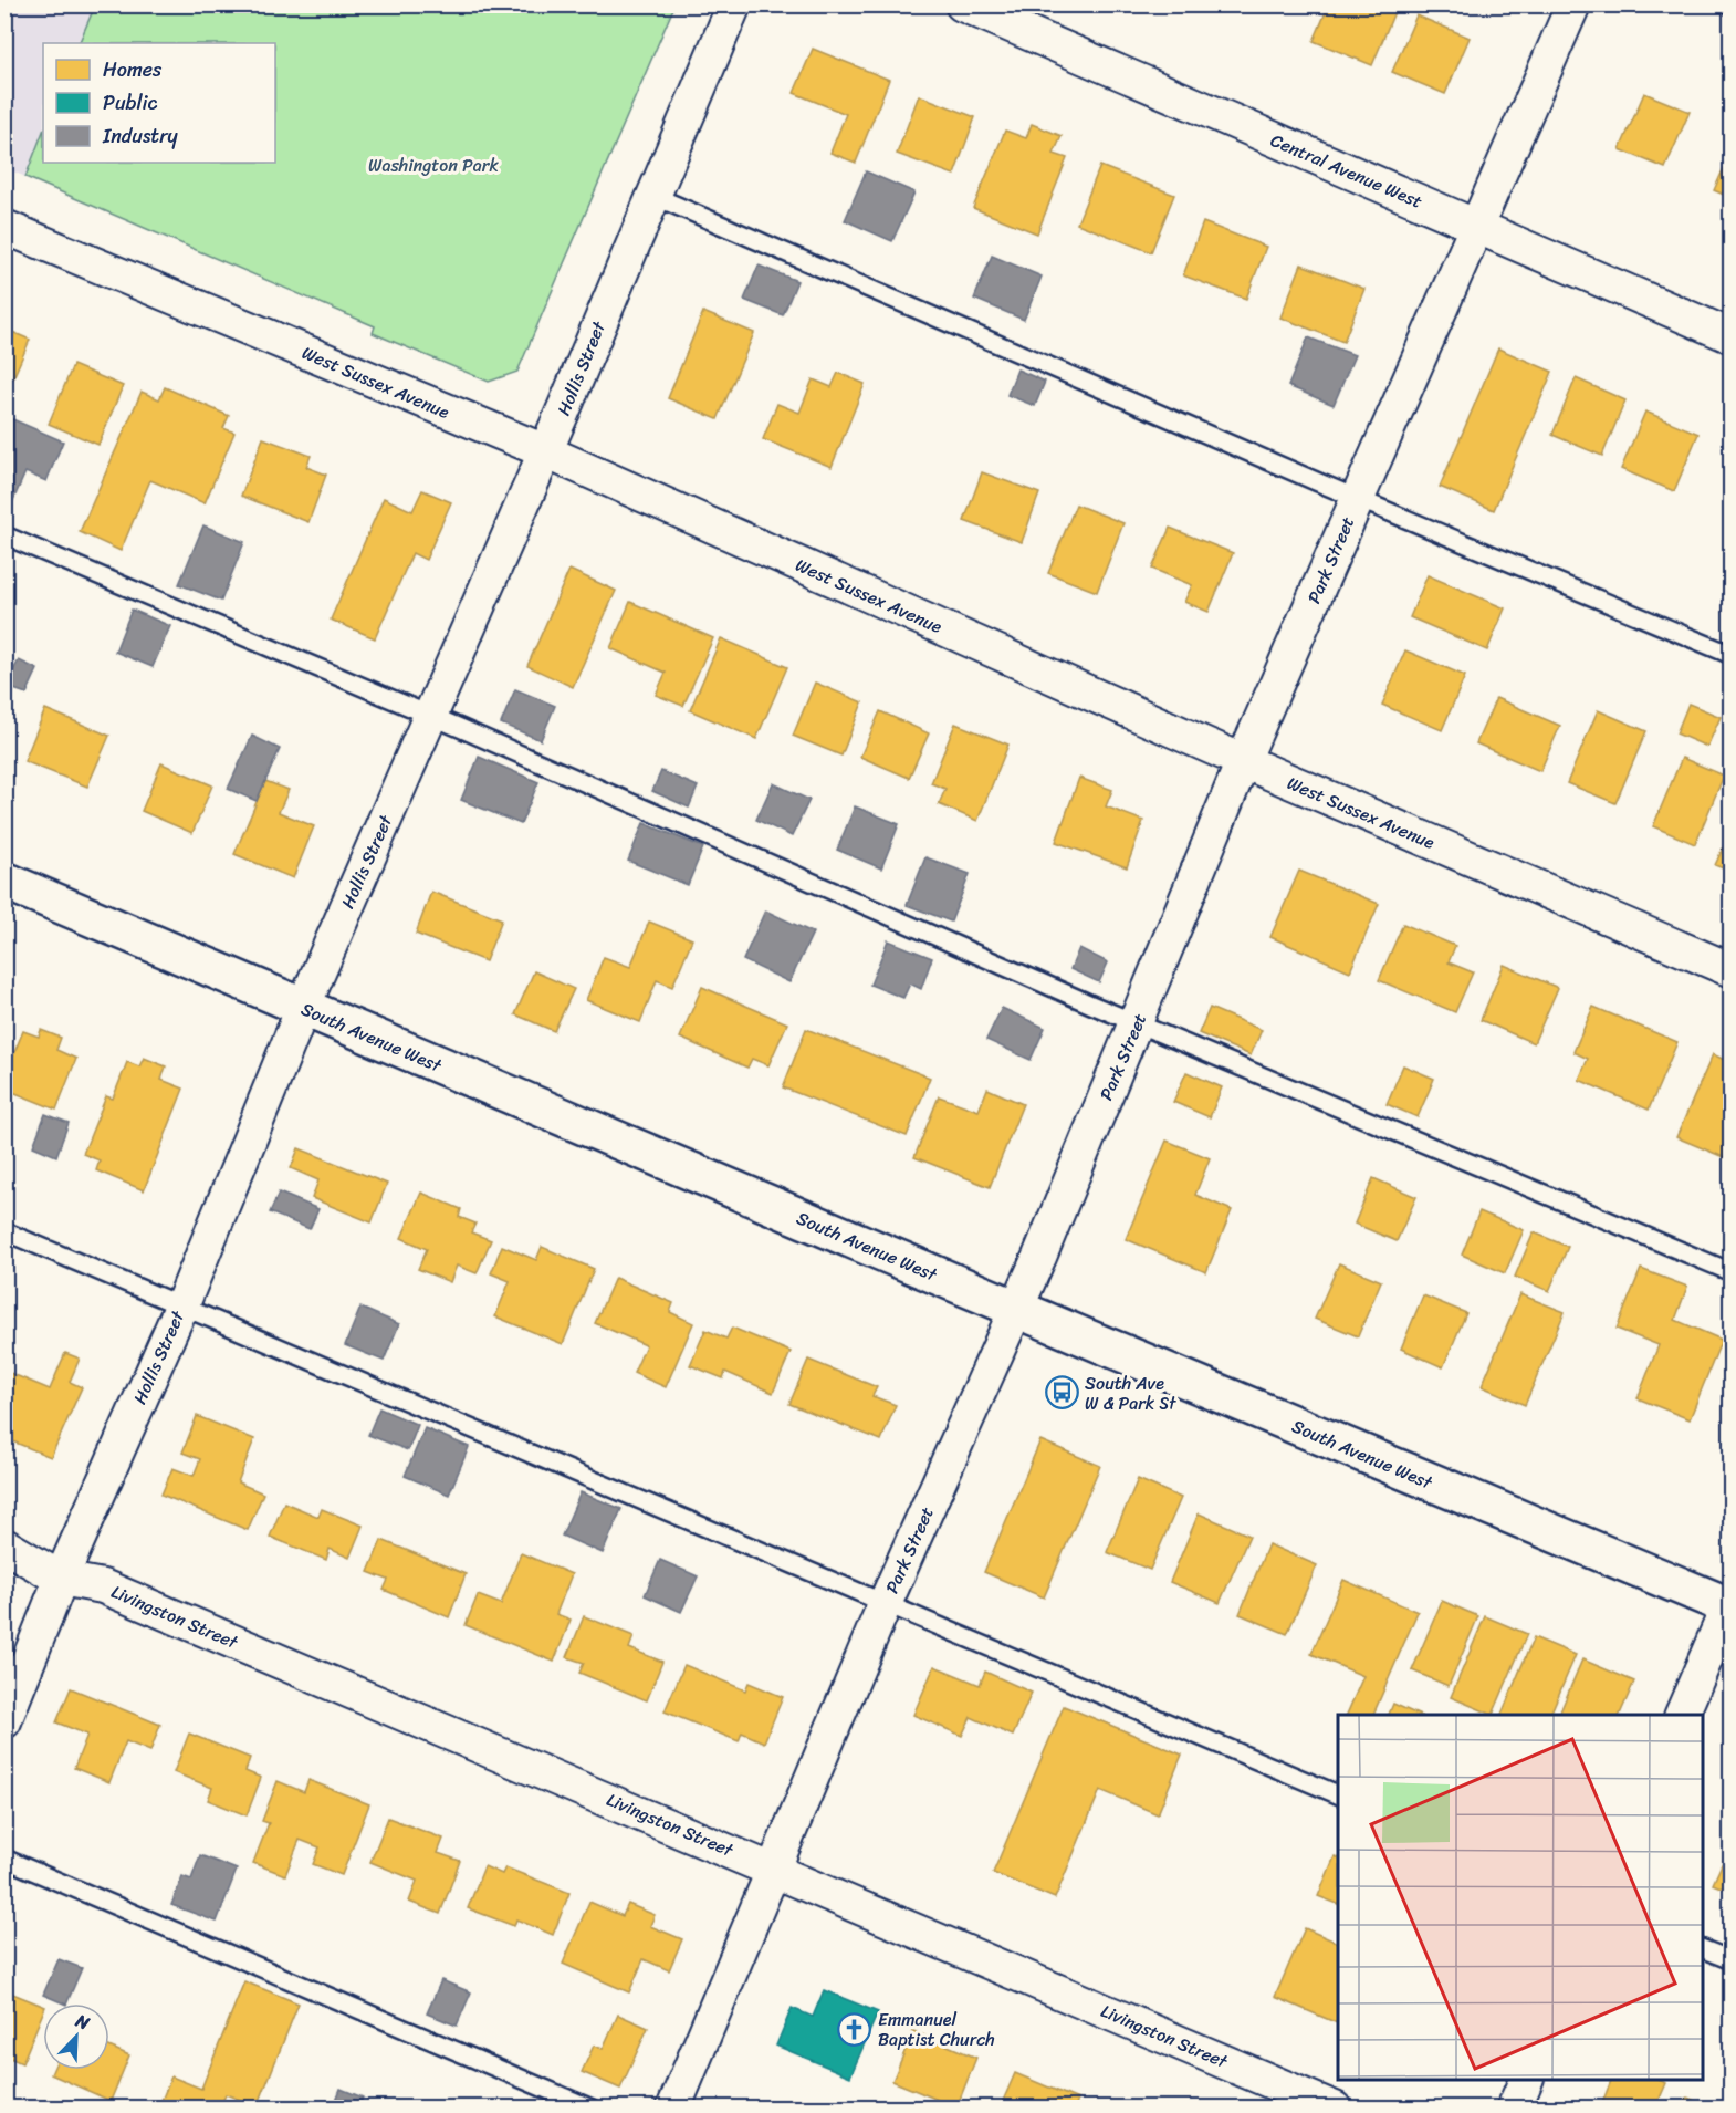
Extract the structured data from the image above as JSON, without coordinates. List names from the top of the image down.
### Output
{
  "streets": {
    "street": [
      "Central Avenue West",
      "Hollis Street",
      "West Sussex Avenue",
      "Park Street",
      "South Avenue West",
      "Livingston Street"
    ]
  },
  "crossings": [
    ["Central Avenue West", "Park Street"],
    ["Hollis Street", "West Sussex Avenue"],
    ["Hollis Street", "South Avenue West"],
    ["Hollis Street", "Livingston Street"],
    ["West Sussex Avenue", "Park Street"],
    ["Park Street", "South Avenue West"],
    ["Park Street", "Livingston Street"]
  ],
  "parks": ["Washington Park"],
  "places": {
    "bus stop": ["South Ave W & Park St"],
    "church": ["Emmanuel Baptist Church"]
  },
  "legend": ["Homes", "Public", "Industry"],
  "north": "top right"
}
